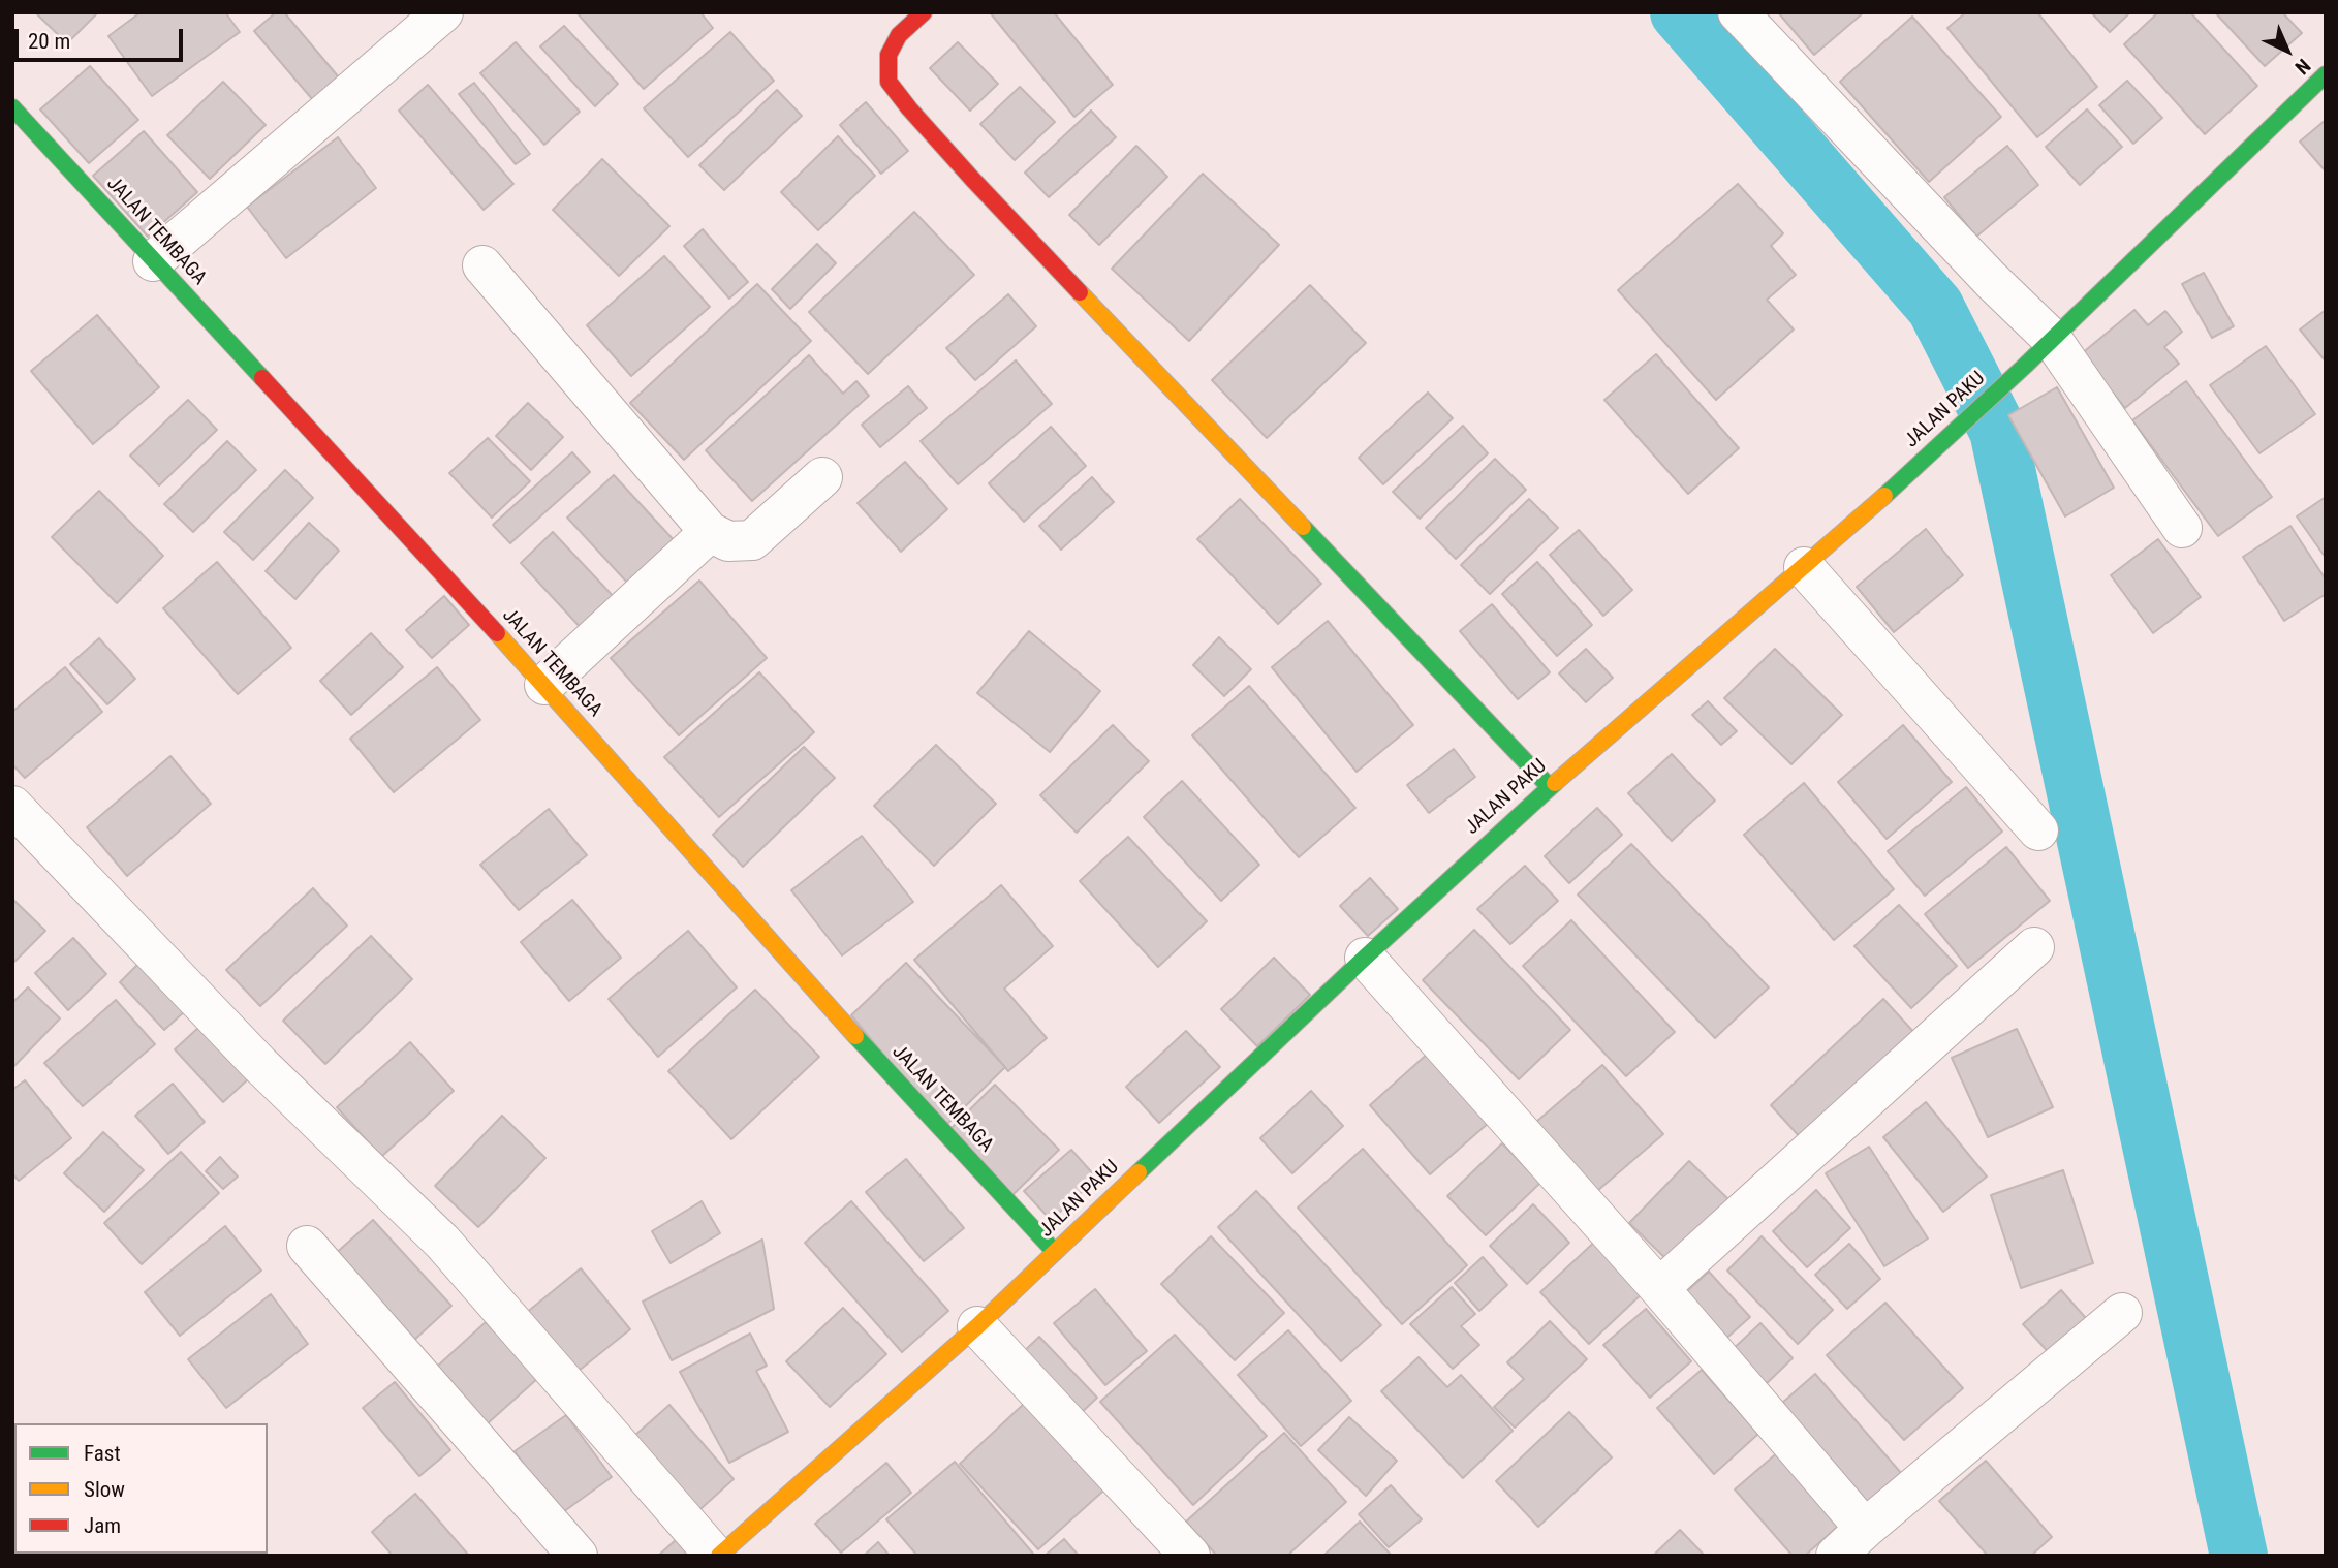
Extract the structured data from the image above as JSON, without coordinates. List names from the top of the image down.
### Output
{
  "streets": {
    "street": ["JALAN TEMBAGA", "JALAN PAKU"]
  },
  "crossings": [
    ["JALAN TEMBAGA", "JALAN PAKU"]
  ],
  "legend": ["Fast", "Slow", "Jam"],
  "scale_bar": "20 m",
  "north": "bottom right"
}
